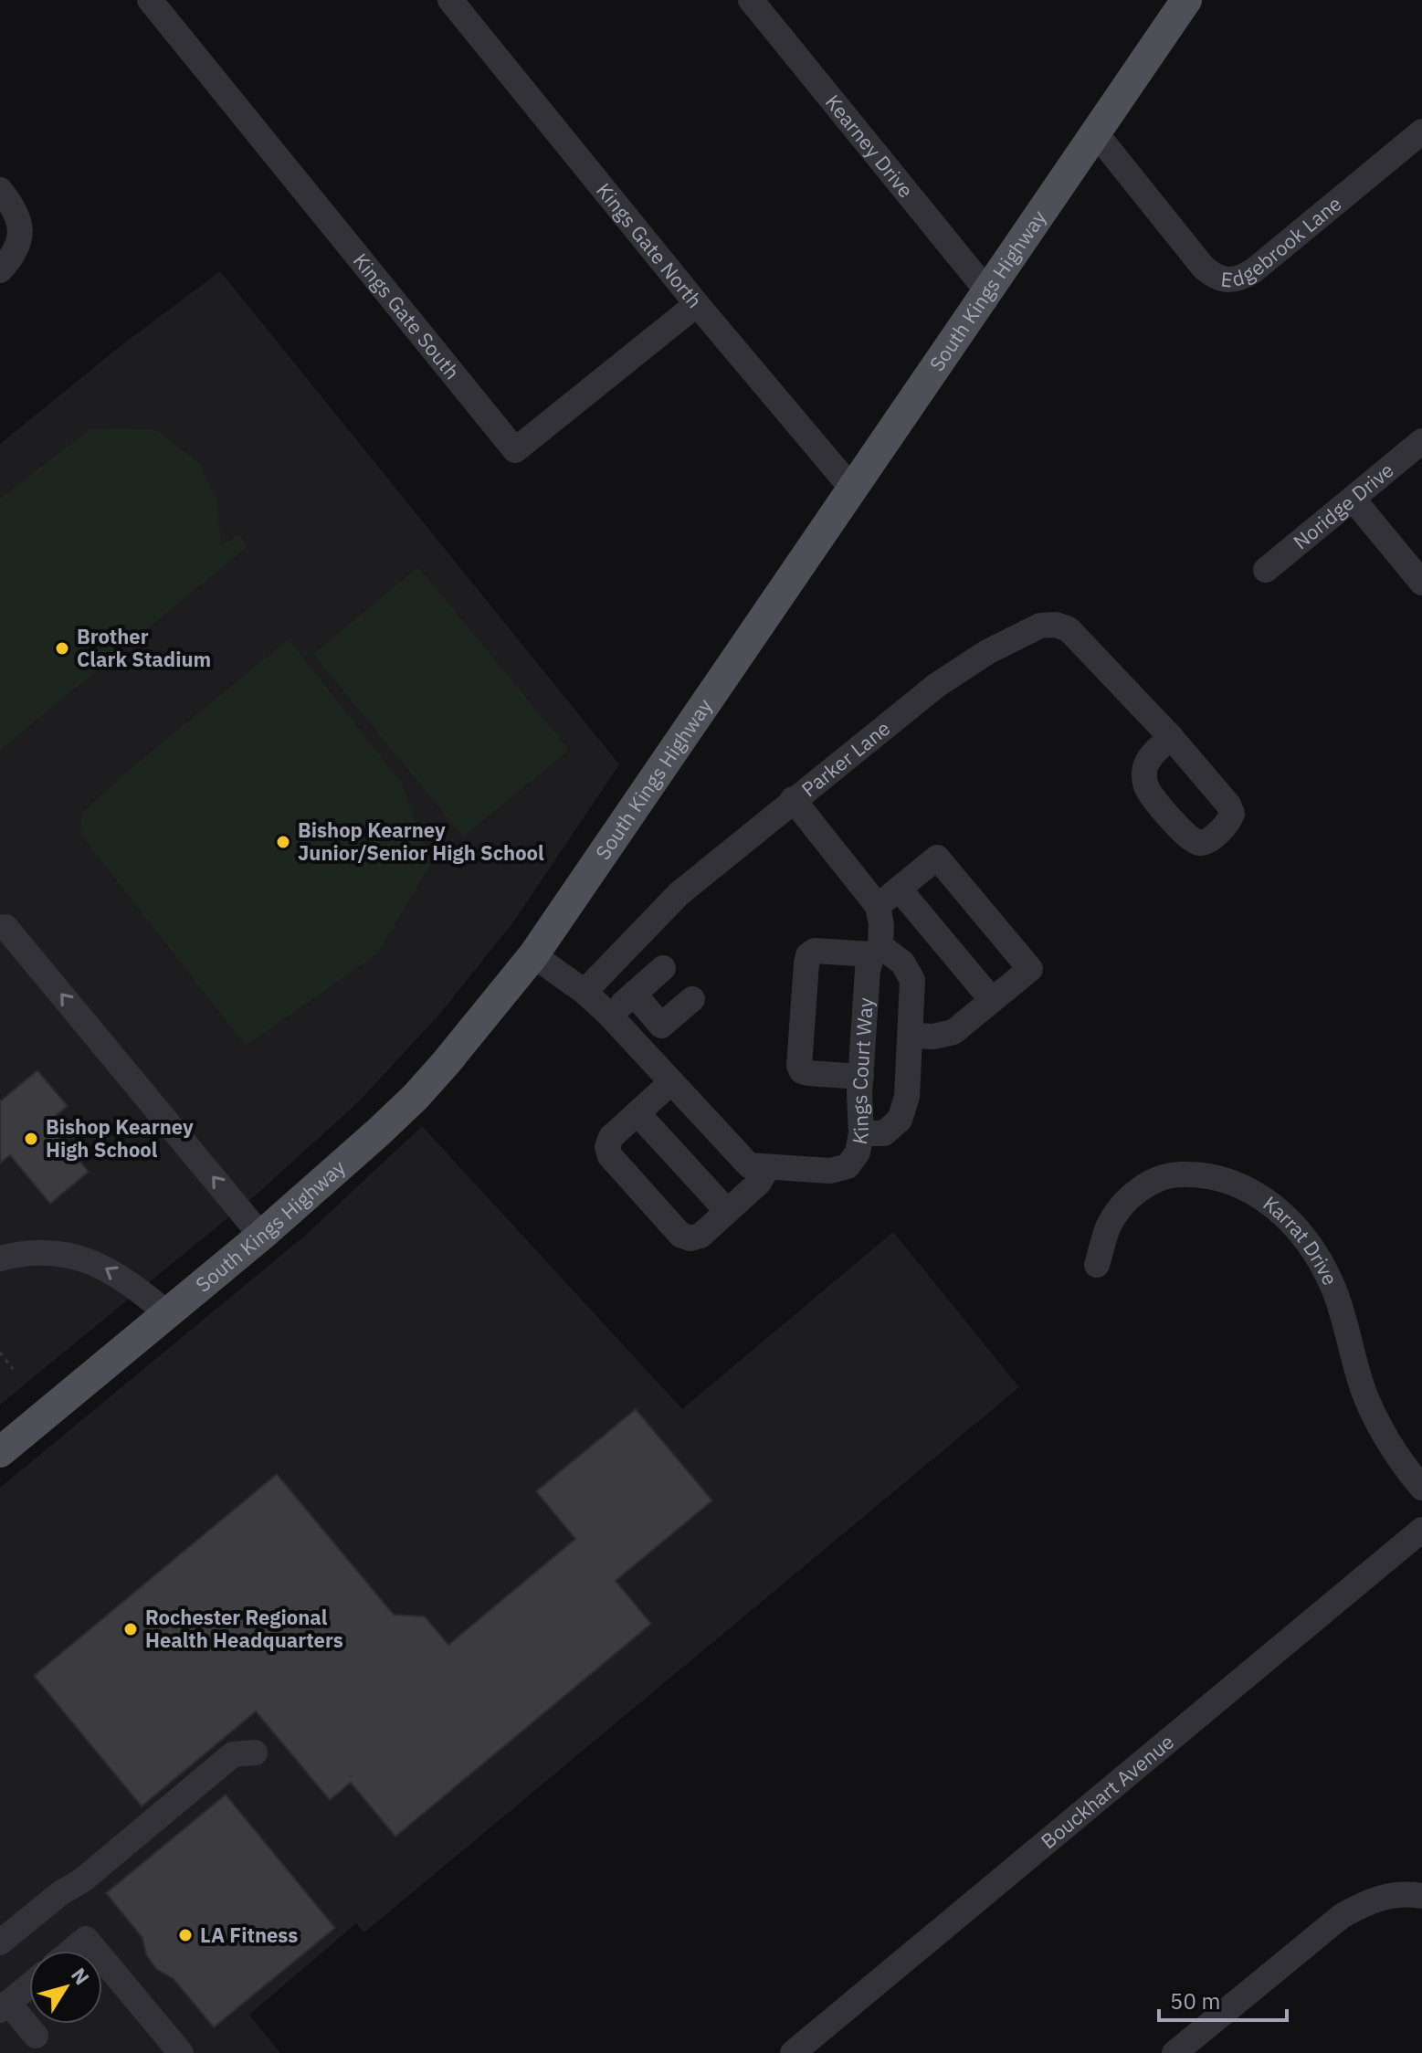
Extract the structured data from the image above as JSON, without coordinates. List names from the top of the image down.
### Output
{
  "streets": {
    "main road": ["South Kings Highway"],
    "street": [
      "Kearney Drive",
      "Edgebrook Lane",
      "Kings Gate North",
      "Kings Gate South",
      "Noridge Drive",
      "Parker Lane",
      "Kings Court Way",
      "Karrat Drive",
      "Bouckhart Avenue"
    ]
  },
  "crossings": [
    ["Kearney Drive", "South Kings Highway"],
    ["Edgebrook Lane", "South Kings Highway"],
    ["Kings Gate North", "South Kings Highway"],
    ["Kings Gate North", "Kings Gate South"],
    ["Parker Lane", "Kings Court Way"]
  ],
  "places": [
    "Brother Clark Stadium",
    "Bishop Kearney Junior/Senior High School",
    "Bishop Kearney High School",
    "Rochester Regional Health Headquarters",
    "LA Fitness"
  ],
  "scale_bar": "50 m",
  "north": "top right"
}
